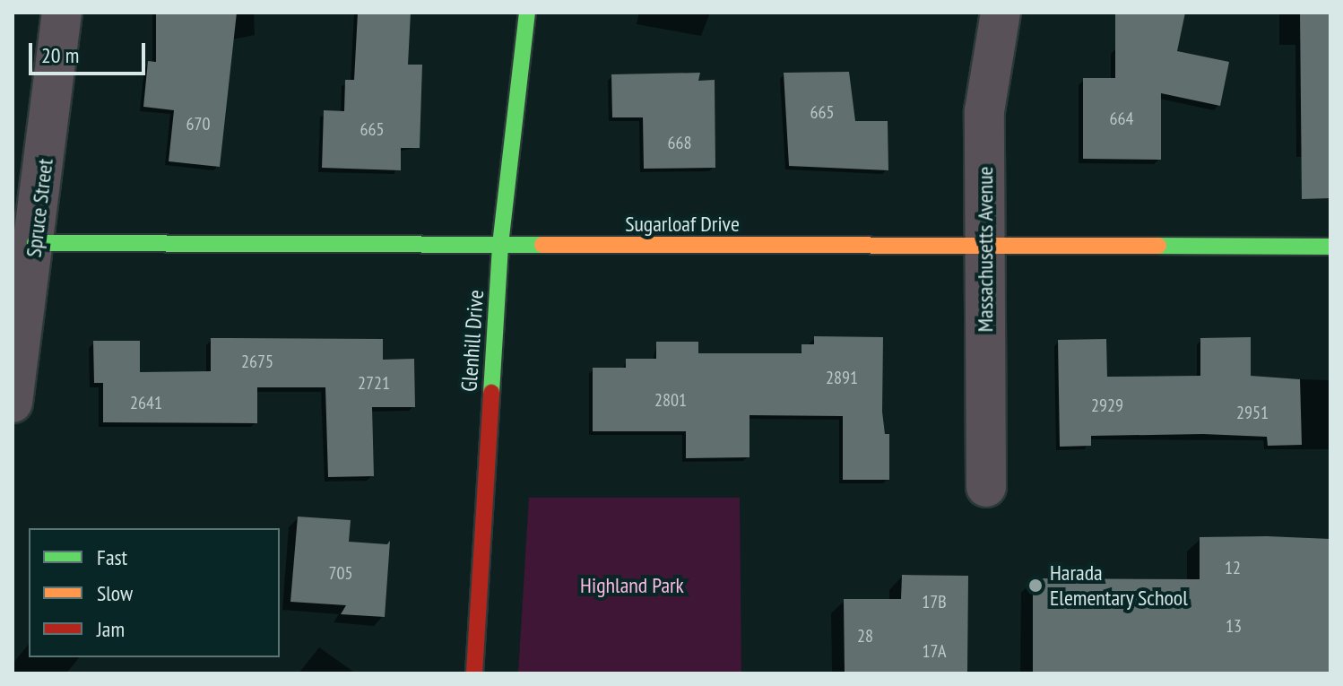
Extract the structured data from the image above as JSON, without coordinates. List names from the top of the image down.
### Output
{
  "streets": {
    "street": [
      "Spruce Street",
      "Sugarloaf Drive",
      "Massachusetts Avenue",
      "Glenhill Drive"
    ]
  },
  "crossings": [
    ["Spruce Street", "Sugarloaf Drive"],
    ["Sugarloaf Drive", "Massachusetts Avenue"],
    ["Sugarloaf Drive", "Glenhill Drive"]
  ],
  "parks": ["Highland Park"],
  "places": ["Harada Elementary School"],
  "house_numbers": [
    "665",
    "664",
    "670",
    "665",
    "668",
    "2675",
    "2891",
    "2721",
    "2801",
    "2641",
    "2929",
    "2951",
    "12",
    "705",
    "17B",
    "13",
    "28",
    "17A"
  ],
  "legend": ["Fast", "Slow", "Jam"],
  "scale_bar": "20 m"
}
